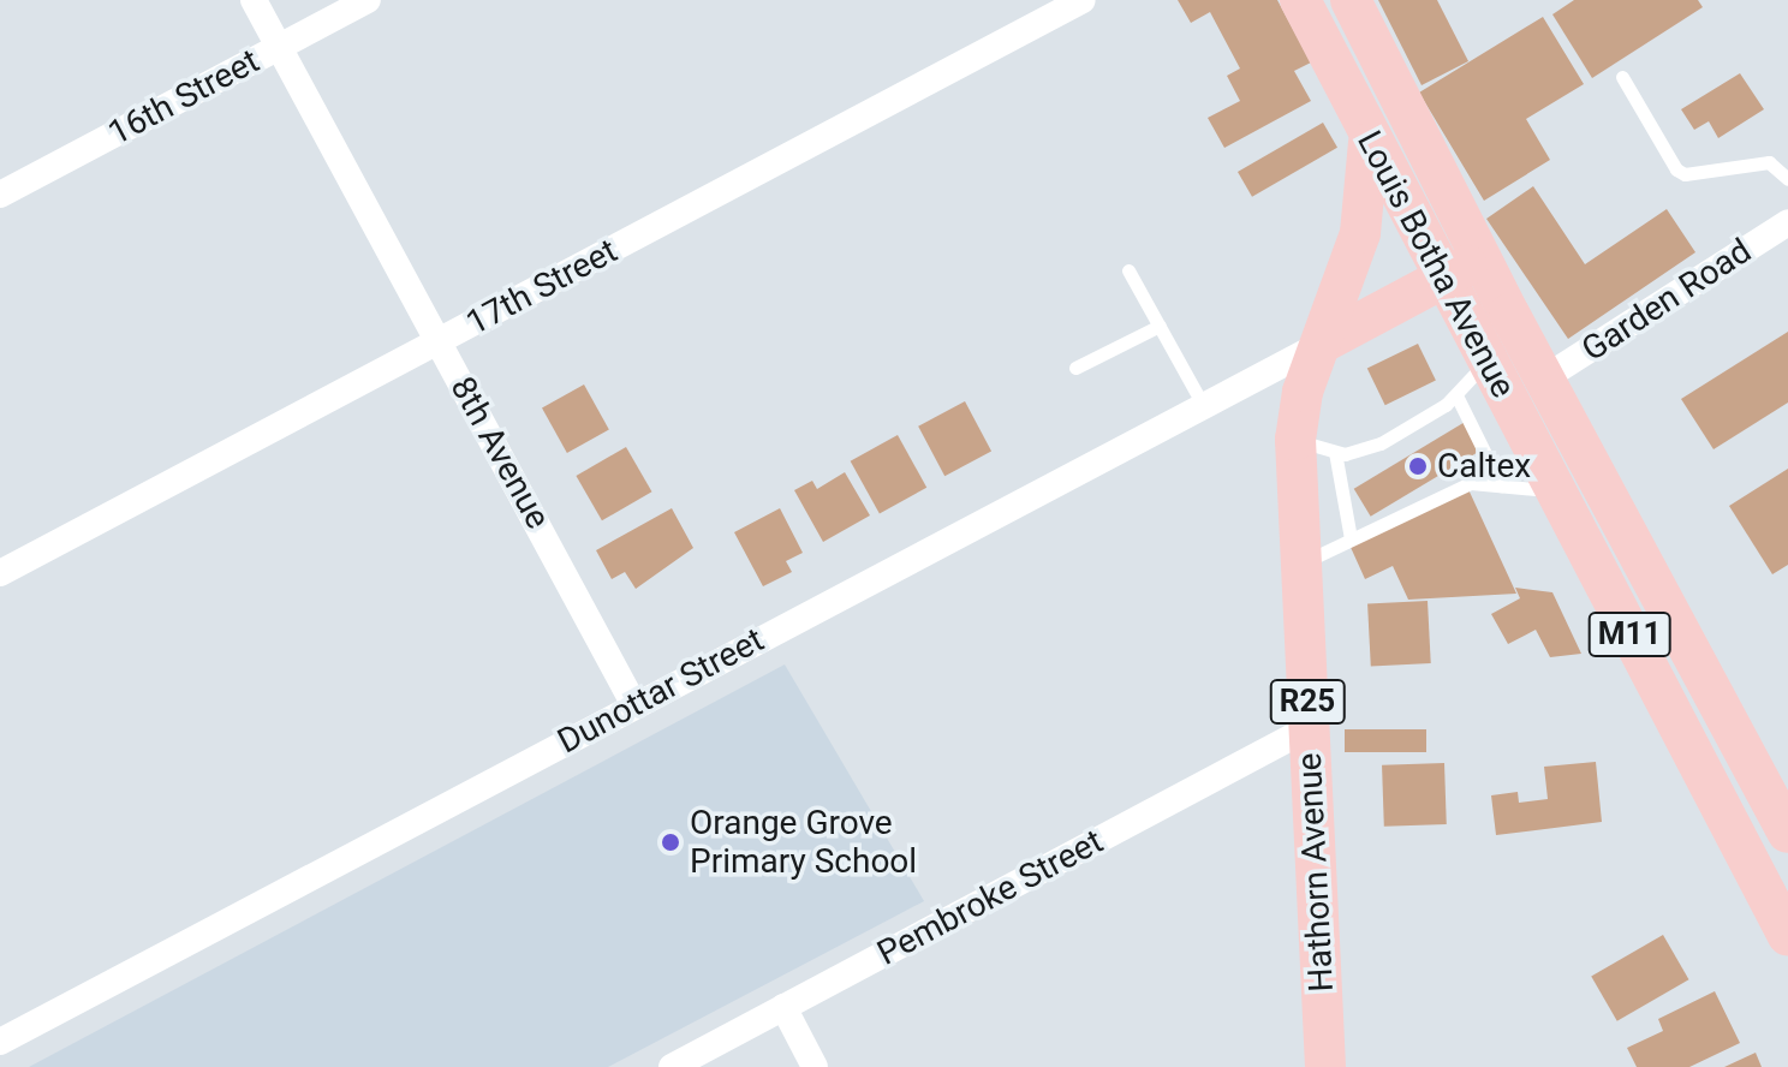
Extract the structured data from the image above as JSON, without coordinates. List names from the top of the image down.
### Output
{
  "streets": {
    "main road": [
      "Louis Botha Avenue",
      "M11",
      "R25",
      "Hathorn Avenue"
    ],
    "street": [
      "16th Street",
      "17th Street",
      "Garden Road",
      "8th Avenue",
      "Dunottar Street",
      "Pembroke Street"
    ]
  },
  "crossings": [
    ["16th Street", "8th Avenue"],
    ["Louis Botha Avenue", "Garden Road"],
    ["Louis Botha Avenue", "Hathorn Avenue"],
    ["17th Street", "8th Avenue"],
    ["8th Avenue", "Dunottar Street"],
    ["Dunottar Street", "Hathorn Avenue"],
    ["Hathorn Avenue", "Pembroke Street"]
  ],
  "places": ["Caltex", "Orange Grove Primary School"]
}
